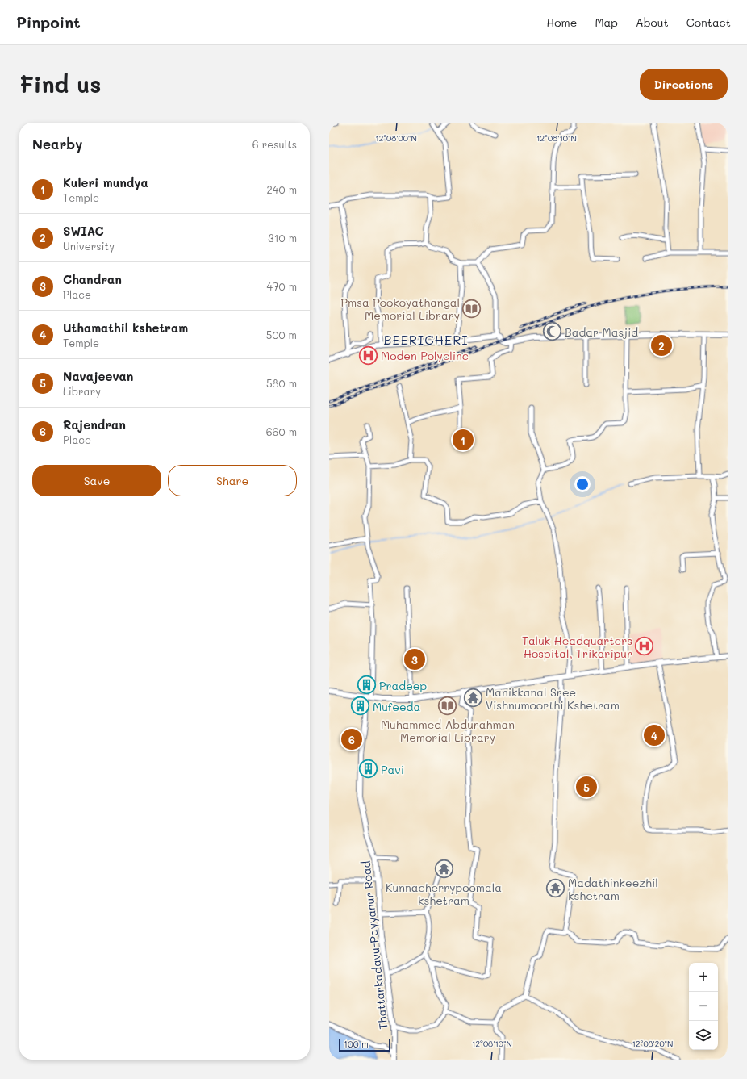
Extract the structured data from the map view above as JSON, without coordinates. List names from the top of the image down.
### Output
{
  "streets": {
    "main road": ["Thattarkadavu-Payyanur Road"]
  },
  "districts": ["BEERICHERI"],
  "places": {
    "library": ["Pmsa Pookoyathangal Memorial Library", "Muhammed Abdurahman Memorial Library"],
    "mosque": ["Badar Masjid"],
    "hospital": ["Moden Polyclinc", "Taluk Headquarters Hospital, Trikaripur"],
    "building": ["Pradeep", "Mufeeda", "Pavi"],
    "temple": ["Manikkanal Sree Vishnumoorthi Kshetram", "Kunnacherrypoomala kshetram", "Madathinkeezhil kshetram"]
  },
  "scale_bar": "100 m",
  "page": {
    "header": "Pinpoint",
    "nav": [
      "Home",
      "Map",
      "About",
      "Contact"
    ],
    "buttons": [
      "Directions",
      ["Save", "Share"]
    ],
    "title": "Find us",
    "heading": ["Nearby", "6 results"],
    "list": [
      {
        "mark": "1",
        "name": "Kuleri mundya",
        "note": "Temple",
        "value": "240 m"
      },
      {
        "mark": "2",
        "name": "SWIAC",
        "note": "University",
        "value": "310 m"
      },
      {
        "mark": "3",
        "name": "Chandran",
        "note": "Place",
        "value": "470 m"
      },
      {
        "mark": "4",
        "name": "Uthamathil kshetram",
        "note": "Temple",
        "value": "500 m"
      },
      {
        "mark": "5",
        "name": "Navajeevan",
        "note": "Library",
        "value": "580 m"
      },
      {
        "mark": "6",
        "name": "Rajendran",
        "note": "Place",
        "value": "660 m"
      }
    ],
    "pins": [
      "2",
      "1",
      "3",
      "4",
      "6",
      "5"
    ],
    "map_buttons": ["+", "−"],
    "scale": "100 m"
  },
  "coordinates": ["12°08'00\"N", "12°08'10\"N", "12°08'20\"N"]
}
